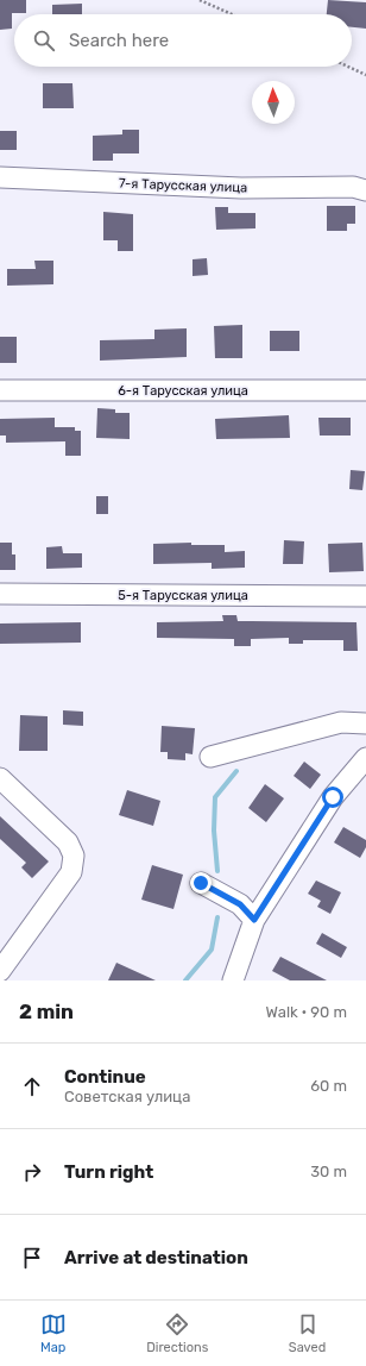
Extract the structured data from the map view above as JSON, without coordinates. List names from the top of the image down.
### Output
{
  "streets": {
    "street": ["7-я Тарусская улица", "6-я Тарусская улица", "5-я Тарусская улица"]
  },
  "north": "top",
  "page": {
    "search": "Search here",
    "heading": ["2 min", "Walk · 90 m"],
    "list": [
      ["Continue", "Советская улица", "60 m"],
      ["Turn right", "30 m"],
      "Arrive at destination"
    ],
    "nav": ["Map", "Directions", "Saved"]
  }
}
